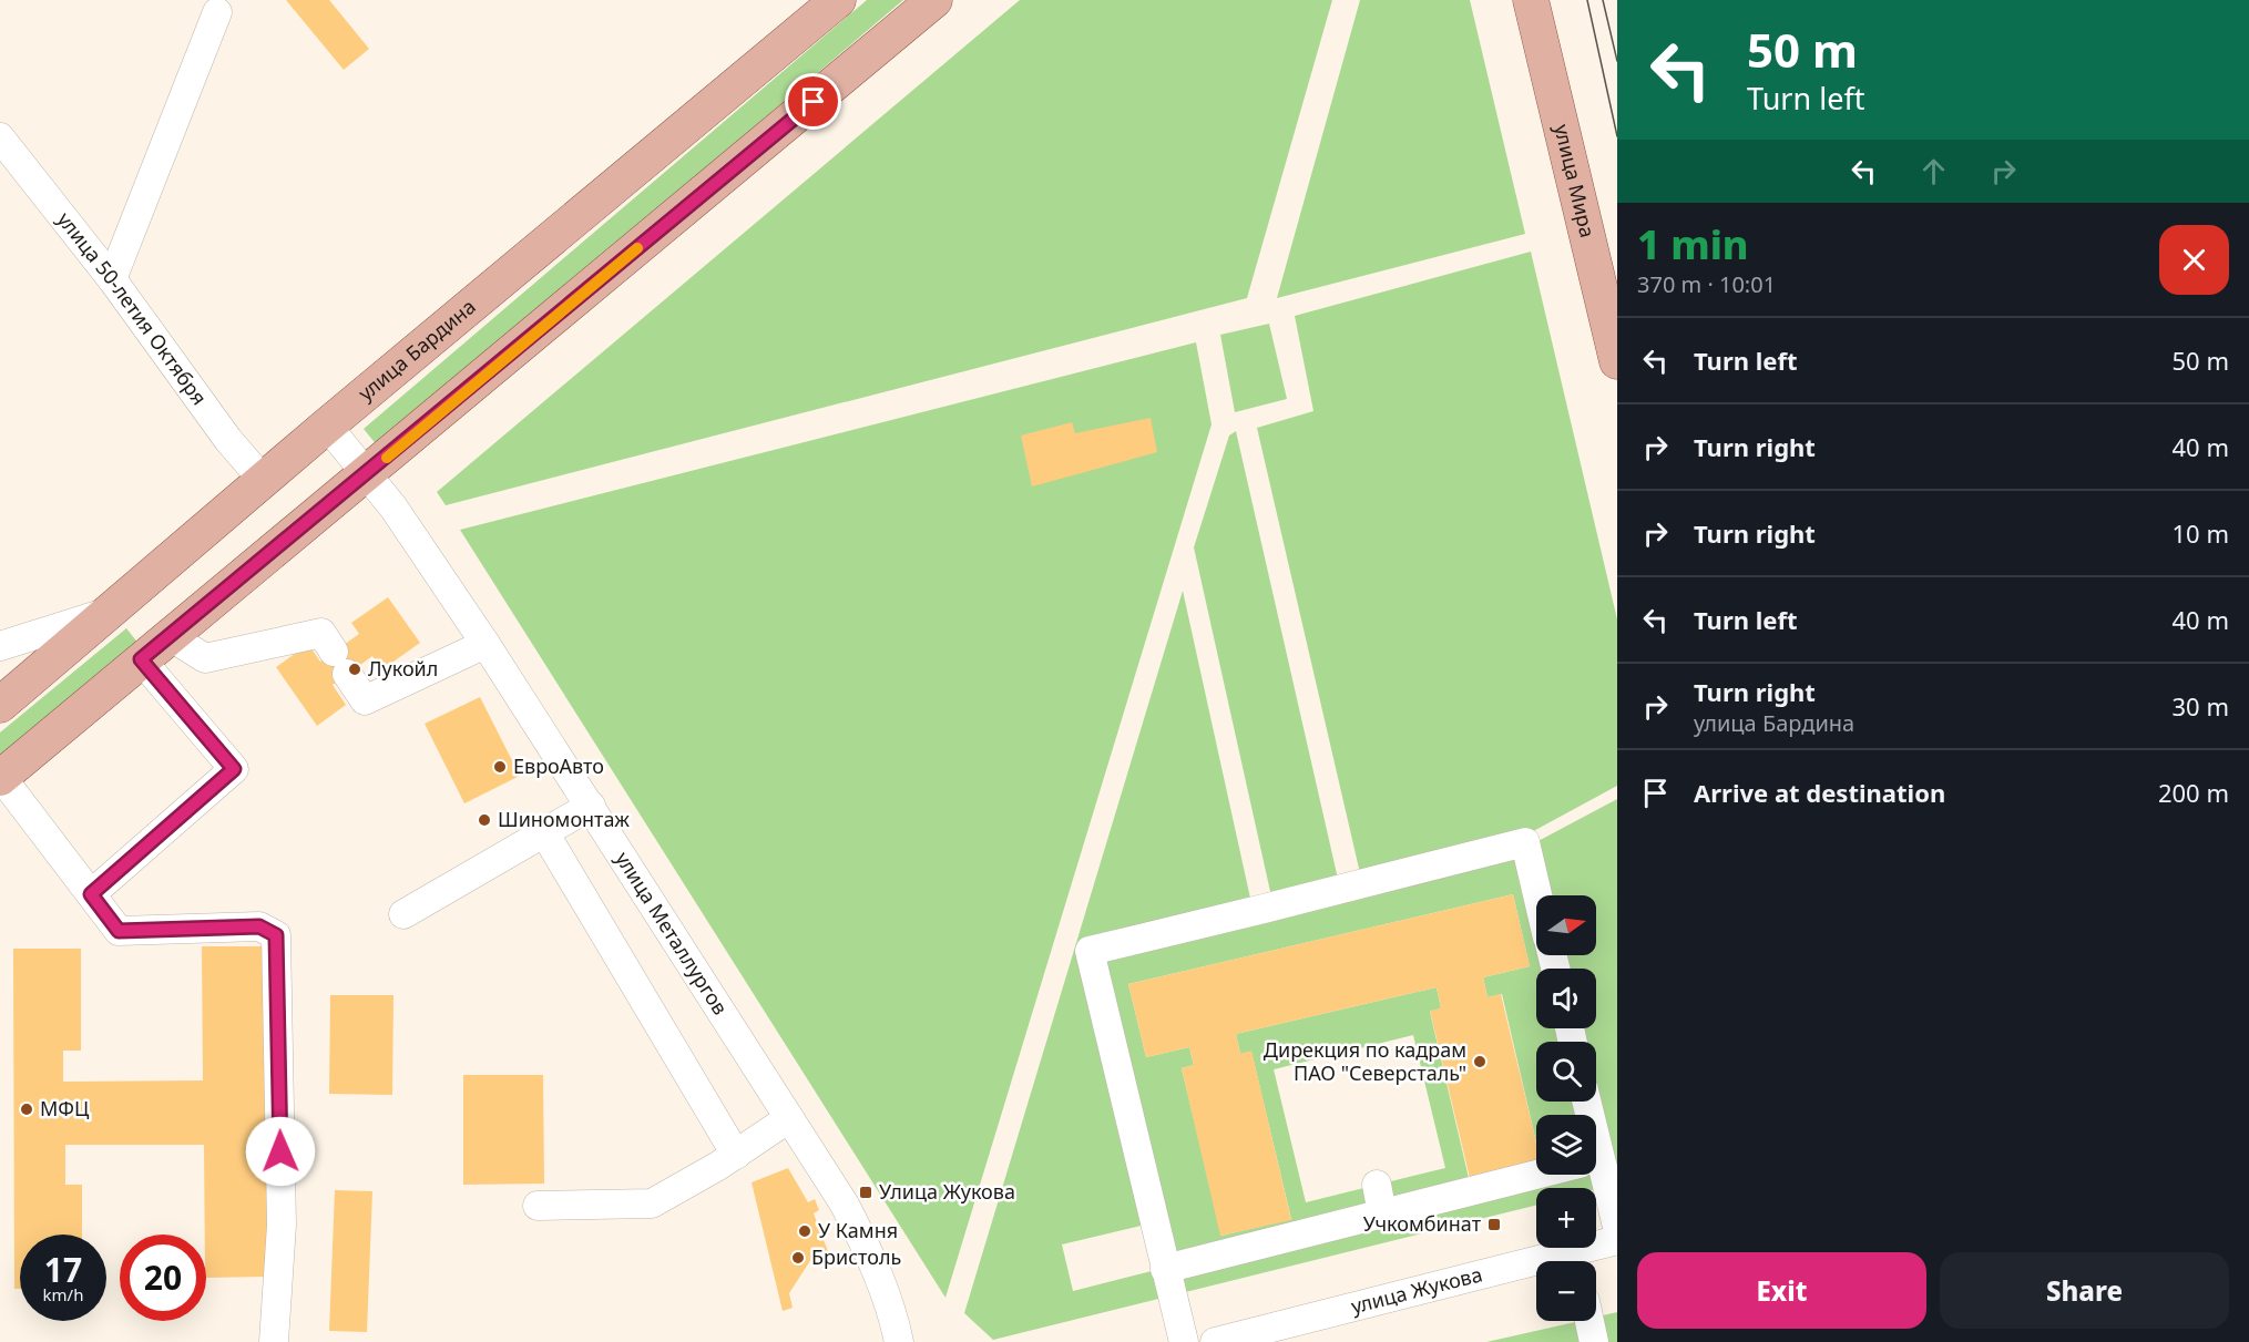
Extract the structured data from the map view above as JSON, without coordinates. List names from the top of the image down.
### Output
{
  "streets": {
    "main road": ["улица Мира", "улица Бардина"],
    "street": ["улица 50-летия Октября", "улица Металлургов", "улица Жукова"]
  },
  "crossings": [
    ["улица 50-летия Октября", "улица Бардина"],
    ["улица Бардина", "улица Металлургов"]
  ],
  "places": {
    "other": [
      "Лукойл",
      "ЕвроАвто",
      "Шиномонтаж",
      "Дирекция по кадрам ПАО \"Северсталь\"",
      "МФЦ",
      "У Камня",
      "Бристоль"
    ],
    "transit": ["Улица Жукова", "Учкомбинат"]
  },
  "north": "right",
  "page": {
    "turn": ["50 m", "Turn left"],
    "heading": ["1 min", "370 m · 10:01"],
    "list": [
      {
        "name": "Turn left",
        "value": "50 m"
      },
      {
        "name": "Turn right",
        "value": "40 m"
      },
      {
        "name": "Turn right",
        "value": "10 m"
      },
      {
        "name": "Turn left",
        "value": "40 m"
      },
      {
        "name": "Turn right",
        "note": "улица Бардина",
        "value": "30 m"
      },
      {
        "name": "Arrive at destination",
        "value": "200 m"
      }
    ],
    "map_buttons": ["+", "−"],
    "speed": "17 km/h",
    "limit": "20",
    "buttons": ["Exit", "Share"]
  }
}
